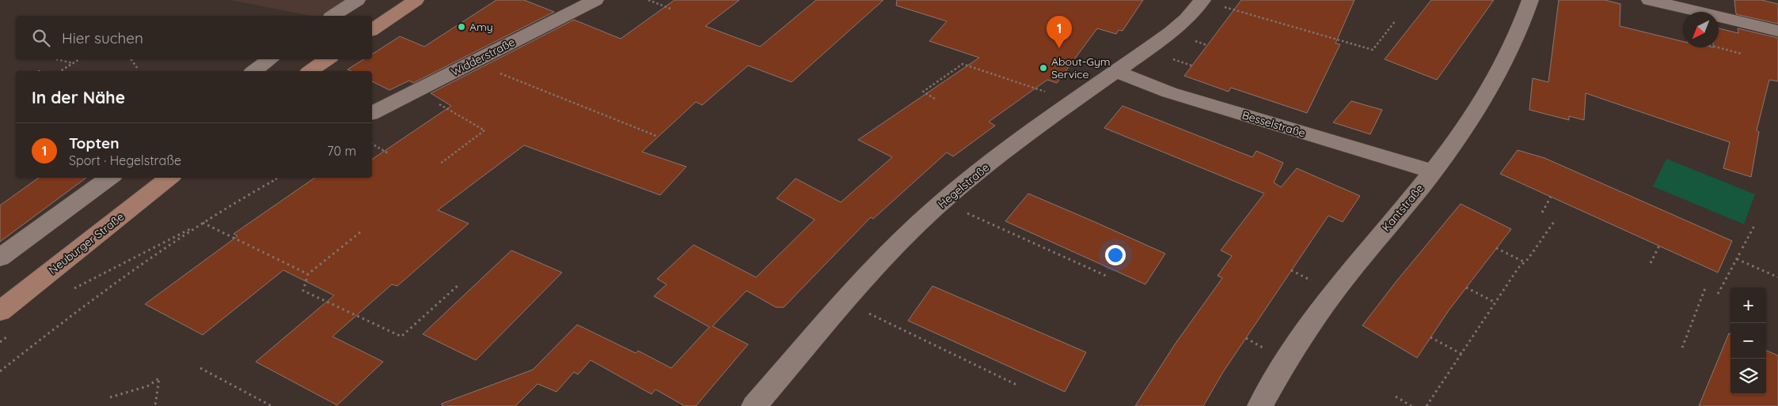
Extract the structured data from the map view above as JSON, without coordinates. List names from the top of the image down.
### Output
{
  "streets": {
    "street": [
      "Widderstraße",
      "Besselstraße",
      "Hegelstraße",
      "Kantstraße",
      "Neuburger Straße"
    ]
  },
  "crossings": [
    ["Besselstraße", "Hegelstraße"],
    ["Besselstraße", "Kantstraße"]
  ],
  "places": ["Amy", "About-Gym Service"],
  "north": "bottom left",
  "page": {
    "pins": "1",
    "search": "Hier suchen",
    "heading": "In der Nähe",
    "list": [
      {
        "mark": "1",
        "name": "Topten",
        "note": "Sport · Hegelstraße",
        "value": "70 m"
      }
    ],
    "map_buttons": ["+", "−"]
  }
}
